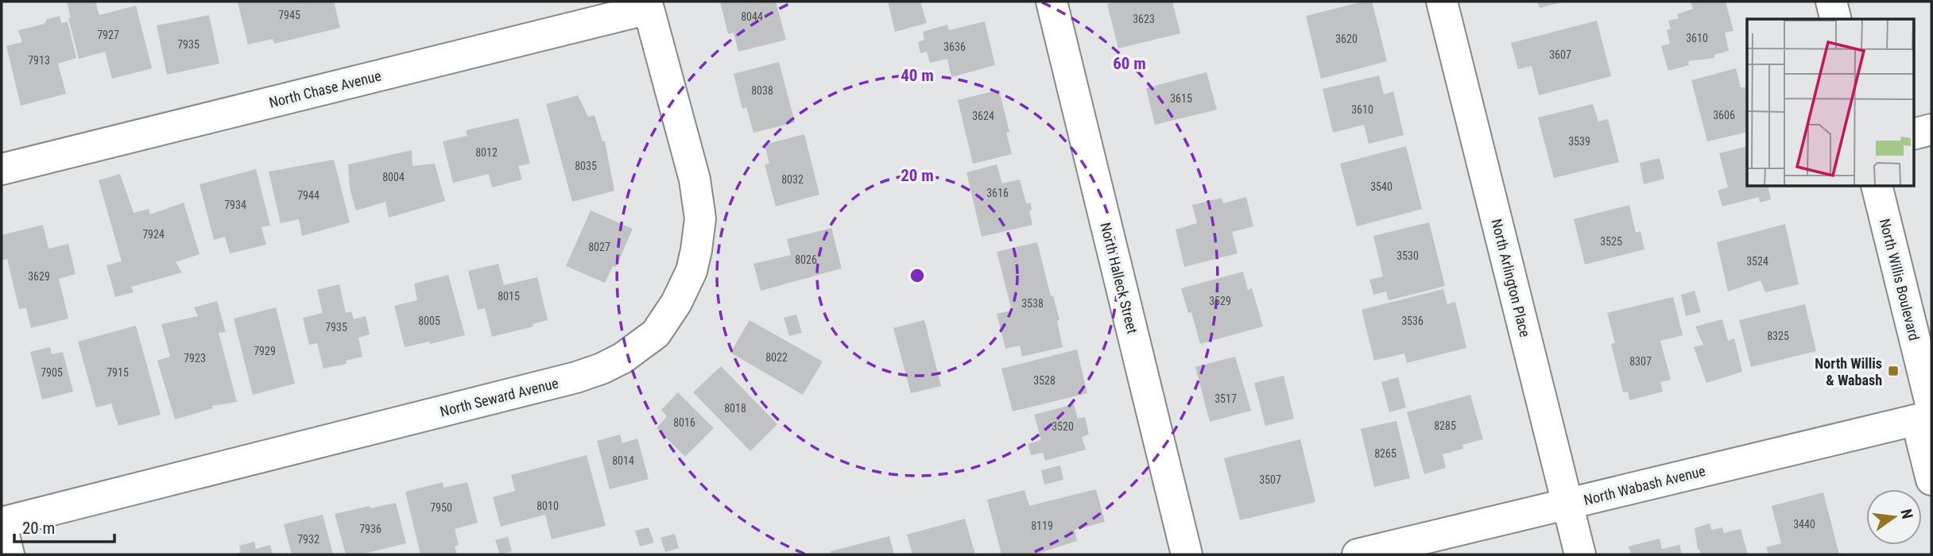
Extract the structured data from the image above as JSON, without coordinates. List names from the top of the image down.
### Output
{
  "streets": {
    "street": [
      "North Chase Avenue",
      "North Halleck Street",
      "North Arlington Place",
      "North Willis Boulevard",
      "North Seward Avenue",
      "North Wabash Avenue"
    ]
  },
  "crossings": [
    ["North Chase Avenue", "North Seward Avenue"],
    ["North Arlington Place", "North Wabash Avenue"]
  ],
  "places": {
    "transit": ["North Willis & Wabash"]
  },
  "house_numbers": [
    "7945",
    "8044",
    "3623",
    "7927",
    "3610",
    "3620",
    "7935",
    "3636",
    "3607",
    "7913",
    "8038",
    "3615",
    "3610",
    "3606",
    "3624",
    "3539",
    "8012",
    "8035",
    "8004",
    "8032",
    "3540",
    "3616",
    "7944",
    "7934",
    "7924",
    "3525",
    "8027",
    "3530",
    "8026",
    "3524",
    "3629",
    "8015",
    "3529",
    "3538",
    "8005",
    "3536",
    "7935",
    "8325",
    "7929",
    "8022",
    "7923",
    "8307",
    "7905",
    "7915",
    "3528",
    "3517",
    "8018",
    "8016",
    "8285",
    "3520",
    "8265",
    "8014",
    "3507",
    "8010",
    "7950",
    "3440",
    "8119",
    "7936",
    "7932"
  ],
  "scale_bar": "20 m",
  "north": "right",
  "rings": ["60 m", "40 m", "20 m"]
}
